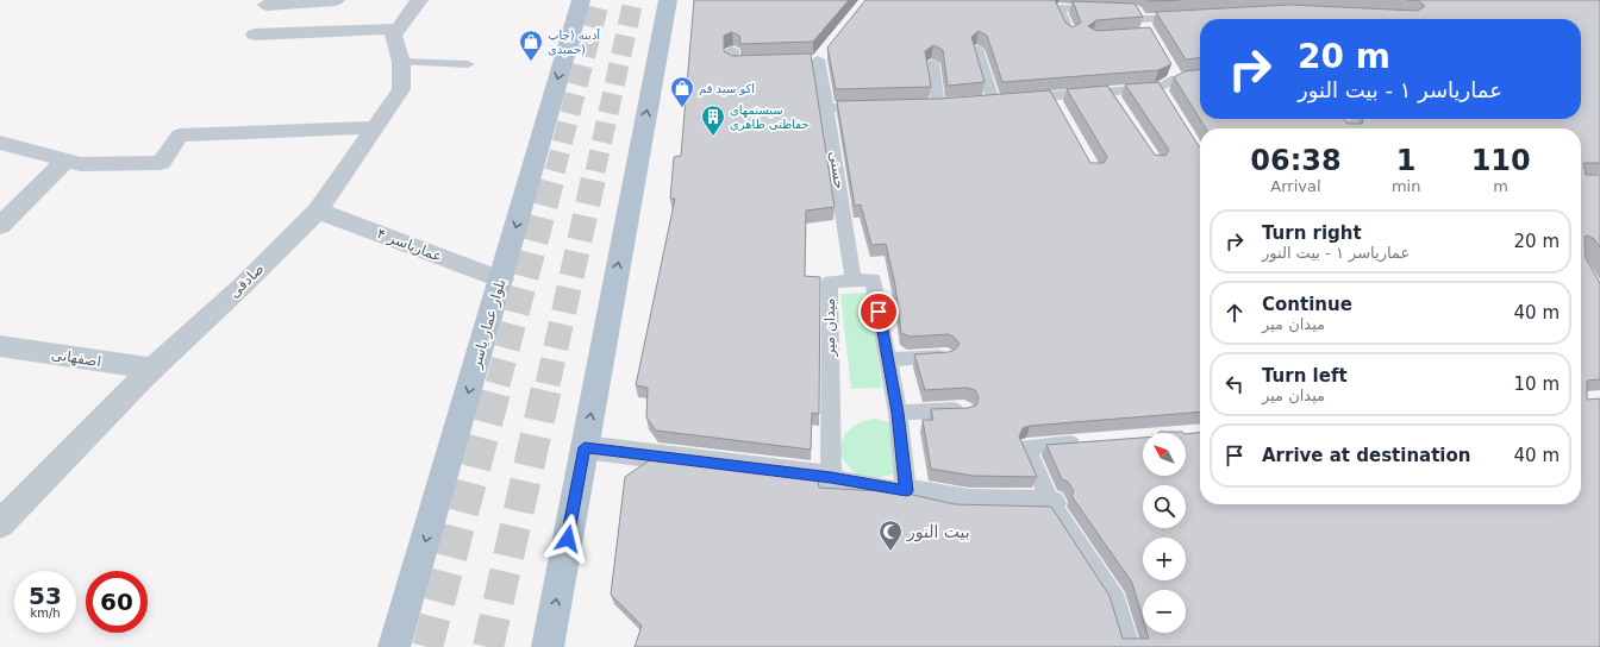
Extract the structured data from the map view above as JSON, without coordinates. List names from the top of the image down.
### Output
{
  "streets": {
    "main road": ["بلوار عمار یاسر"],
    "street": ["عماریاسر ۴", "صادقی", "اصفهانی"],
    "lane": ["حسنی", "میدان میر"]
  },
  "crossings": [
    ["حسنی", "میدان میر"],
    ["عماریاسر ۴", "صادقی"],
    ["عماریاسر ۴", "بلوار عمار یاسر"],
    ["صادقی", "اصفهانی"]
  ],
  "places": {
    "shop": ["آدینه (چاپ حمیدی)", "اکو سید قم"],
    "building": ["سیستمهای حفاظتی طاهری"],
    "mosque": ["بیت النور"]
  },
  "north": "top left",
  "page": {
    "turn": ["20 m", "عماریاسر ۱ - بیت النور"],
    "eta": [
      "06:38",
      "Arrival",
      "1",
      "min",
      "110",
      "m"
    ],
    "list": [
      {
        "name": "Turn right",
        "note": "عماریاسر ۱ - بیت النور",
        "value": "20 m"
      },
      {
        "name": "Continue",
        "note": "میدان میر",
        "value": "40 m"
      },
      {
        "name": "Turn left",
        "note": "میدان میر",
        "value": "10 m"
      },
      {
        "name": "Arrive at destination",
        "value": "40 m"
      }
    ],
    "map_buttons": ["+", "−"],
    "speed": "53 km/h",
    "limit": "60"
  }
}
